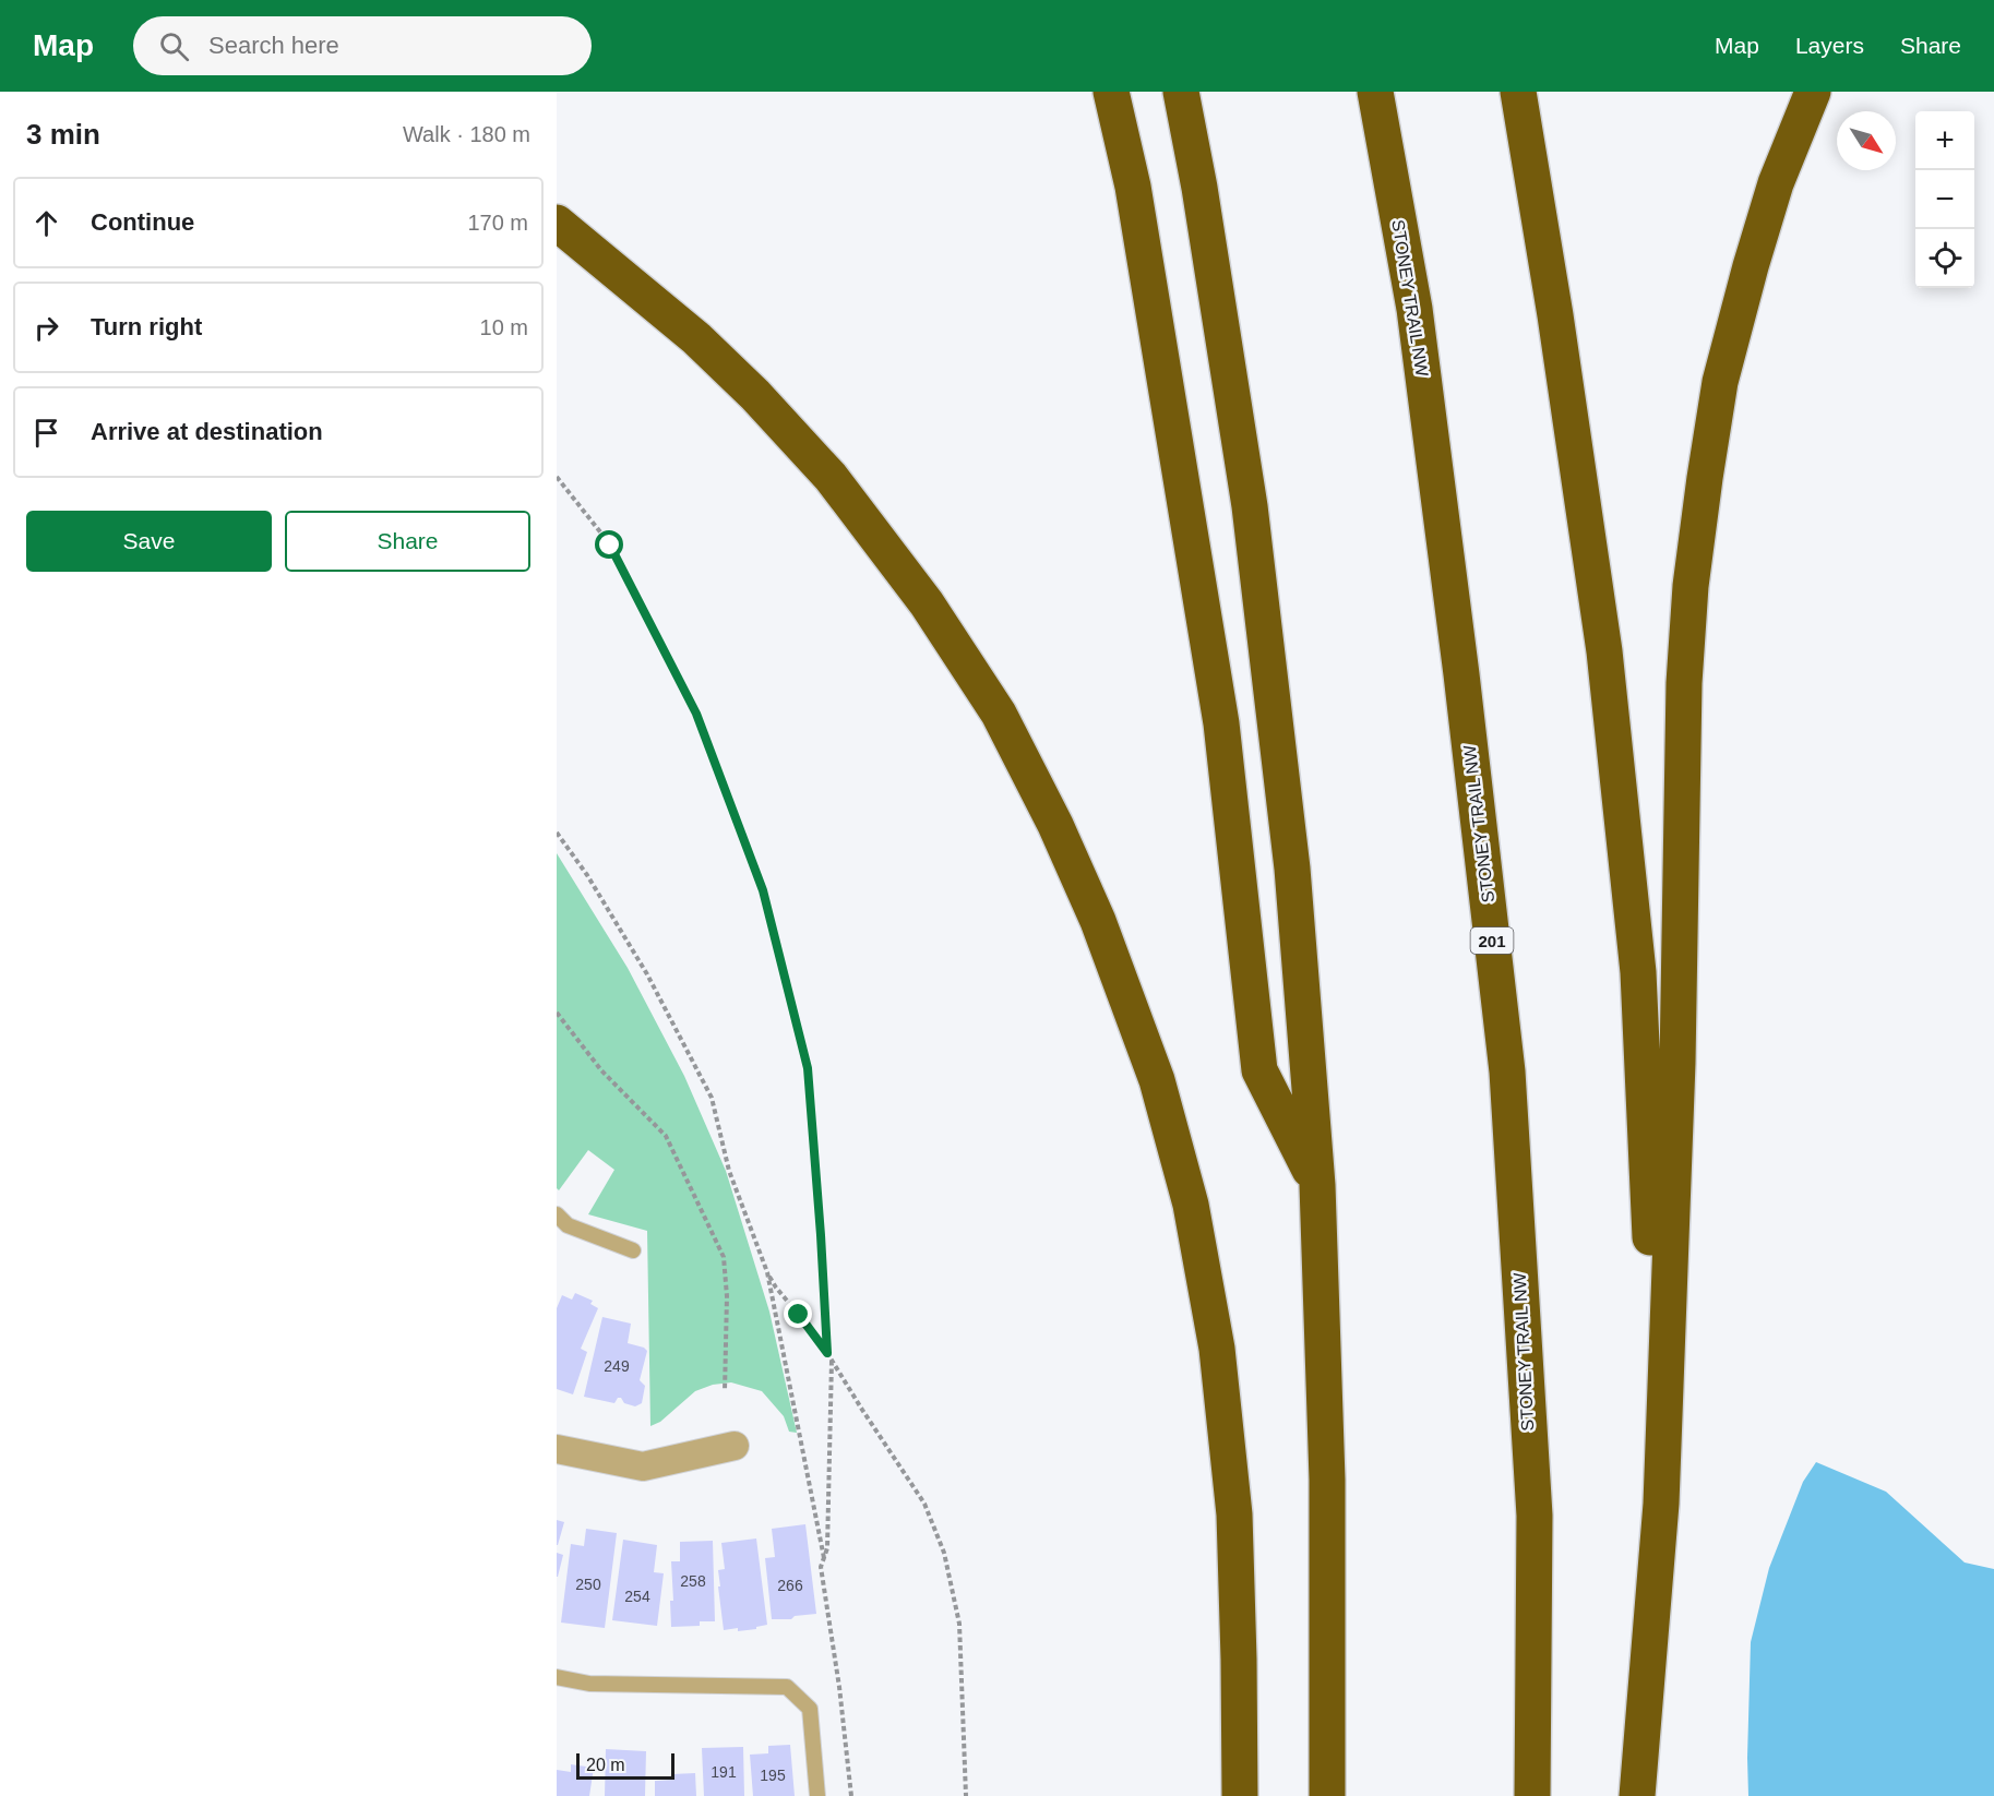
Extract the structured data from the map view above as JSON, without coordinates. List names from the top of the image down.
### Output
{
  "streets": {
    "highway": ["STONEY TRAIL NW", "201"]
  },
  "house_numbers": [
    "249",
    "258",
    "250",
    "266",
    "254",
    "191",
    "195"
  ],
  "scale_bar": "20 m",
  "north": "bottom right",
  "page": {
    "header": "Map",
    "search": "Search here",
    "nav": ["Map", "Layers", "Share"],
    "heading": ["3 min", "Walk · 180 m"],
    "map_buttons": ["+", "−"],
    "list": [
      ["Continue", "170 m"],
      ["Turn right", "10 m"],
      "Arrive at destination"
    ],
    "buttons": ["Save", "Share"],
    "scale": "20 m"
  }
}
